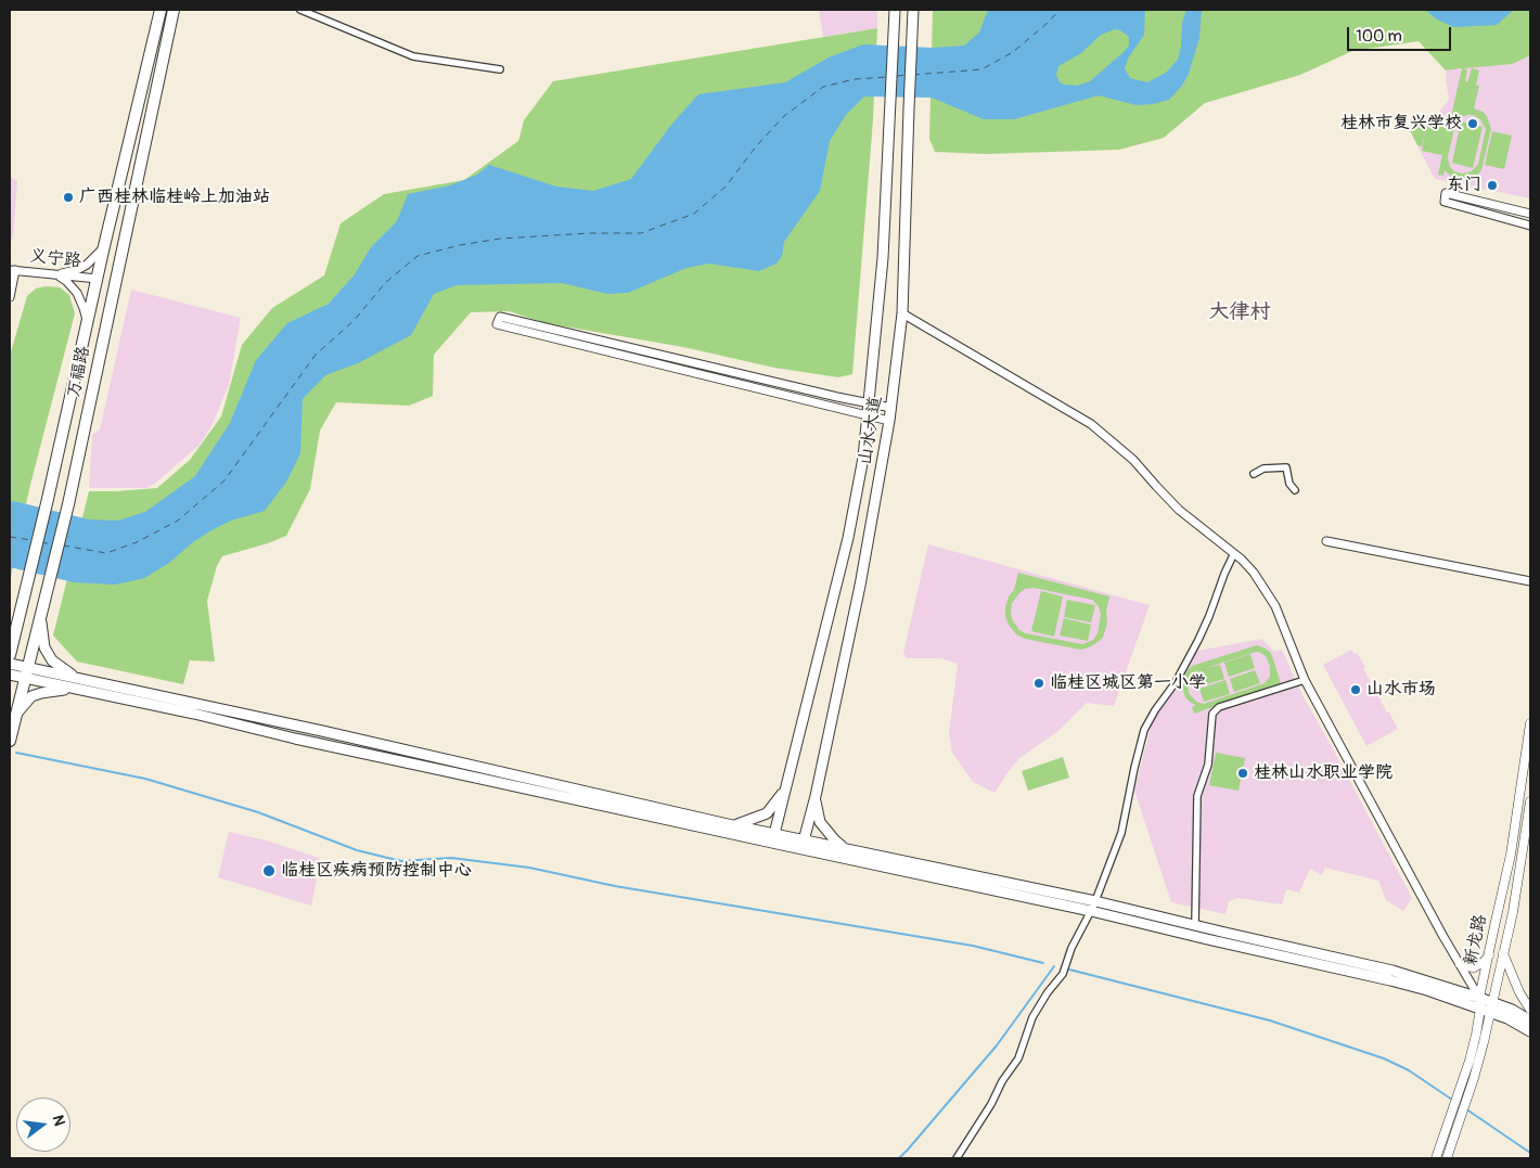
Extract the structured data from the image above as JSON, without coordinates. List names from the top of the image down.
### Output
{
  "streets": {
    "highway": ["万福路"],
    "main road": ["山水大道", "新龙路"],
    "street": ["义宁路"]
  },
  "crossings": [
    ["义宁路", "万福路"]
  ],
  "districts": ["大律村"],
  "places": [
    "桂林市复兴学校",
    "东门",
    "广西桂林临桂岭上加油站",
    "临桂区城区第一小学",
    "山水市场",
    "桂林山水职业学院",
    "临桂区疾病预防控制中心"
  ],
  "scale_bar": "100 m",
  "north": "right"
}
